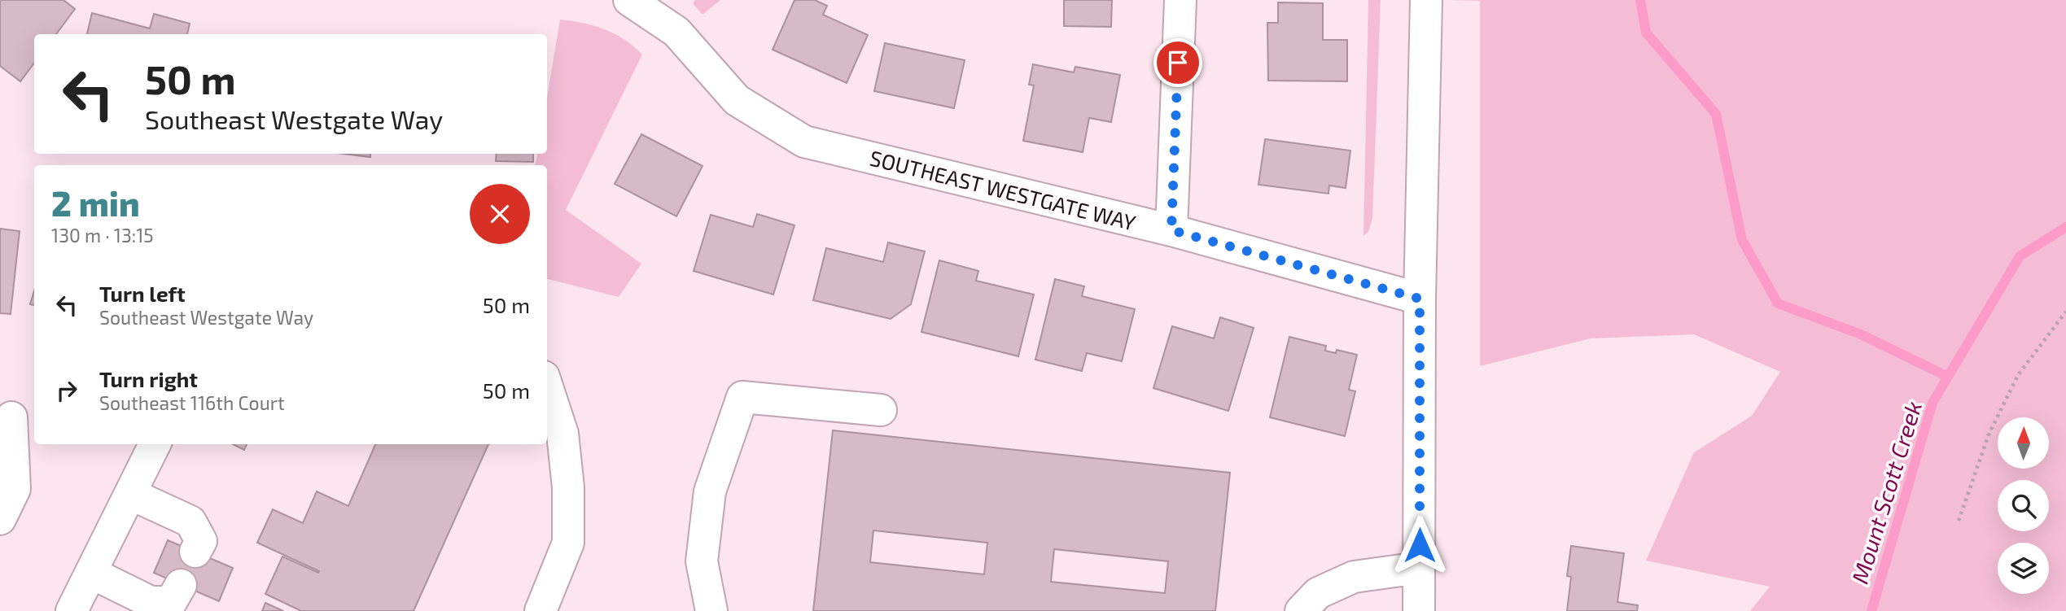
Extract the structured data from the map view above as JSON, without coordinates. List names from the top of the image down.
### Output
{
  "streets": {
    "street": ["SOUTHEAST WESTGATE WAY"]
  },
  "water": ["Mount Scott Creek"],
  "north": "top",
  "page": {
    "turn": ["50 m", "Southeast Westgate Way"],
    "heading": ["2 min", "130 m · 13:15"],
    "list": [
      {
        "name": "Turn left",
        "note": "Southeast Westgate Way",
        "value": "50 m"
      },
      {
        "name": "Turn right",
        "note": "Southeast 116th Court",
        "value": "50 m"
      }
    ]
  }
}
